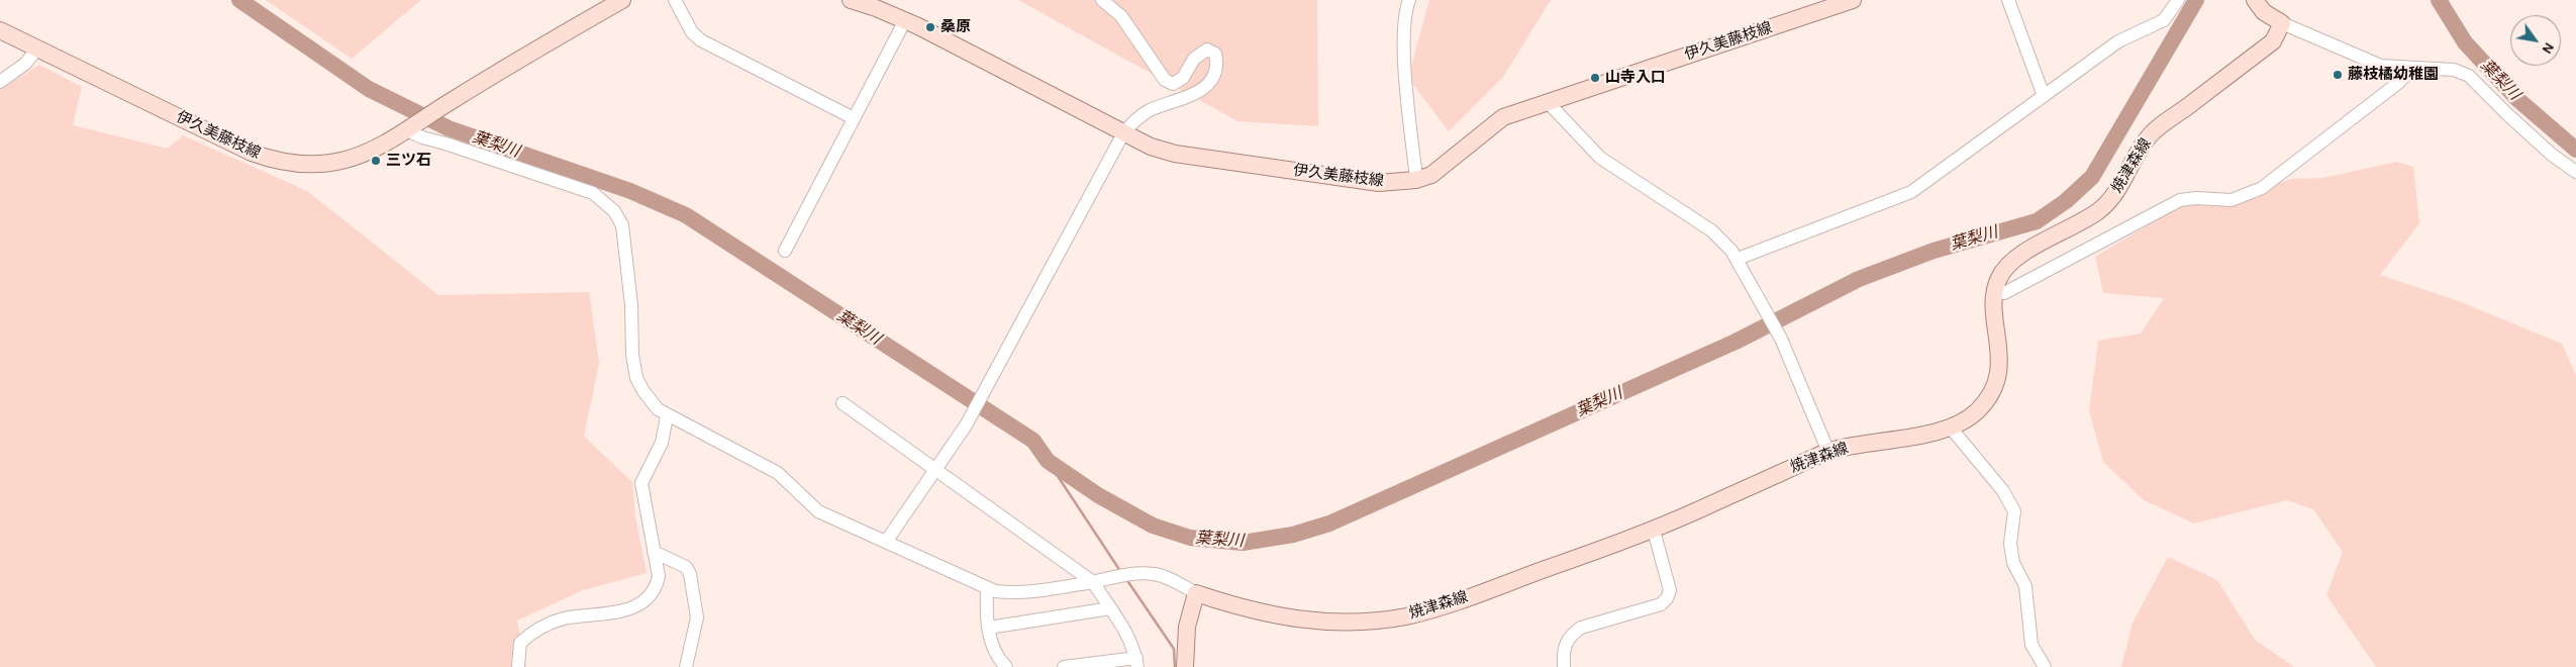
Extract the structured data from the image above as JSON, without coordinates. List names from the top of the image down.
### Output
{
  "streets": {
    "main road": ["伊久美藤枝線", "焼津森線"]
  },
  "water": ["葉梨川"],
  "places": [
    "桑原",
    "藤枝橘幼稚園",
    "山寺入口",
    "三ツ石"
  ],
  "north": "bottom right"
}
